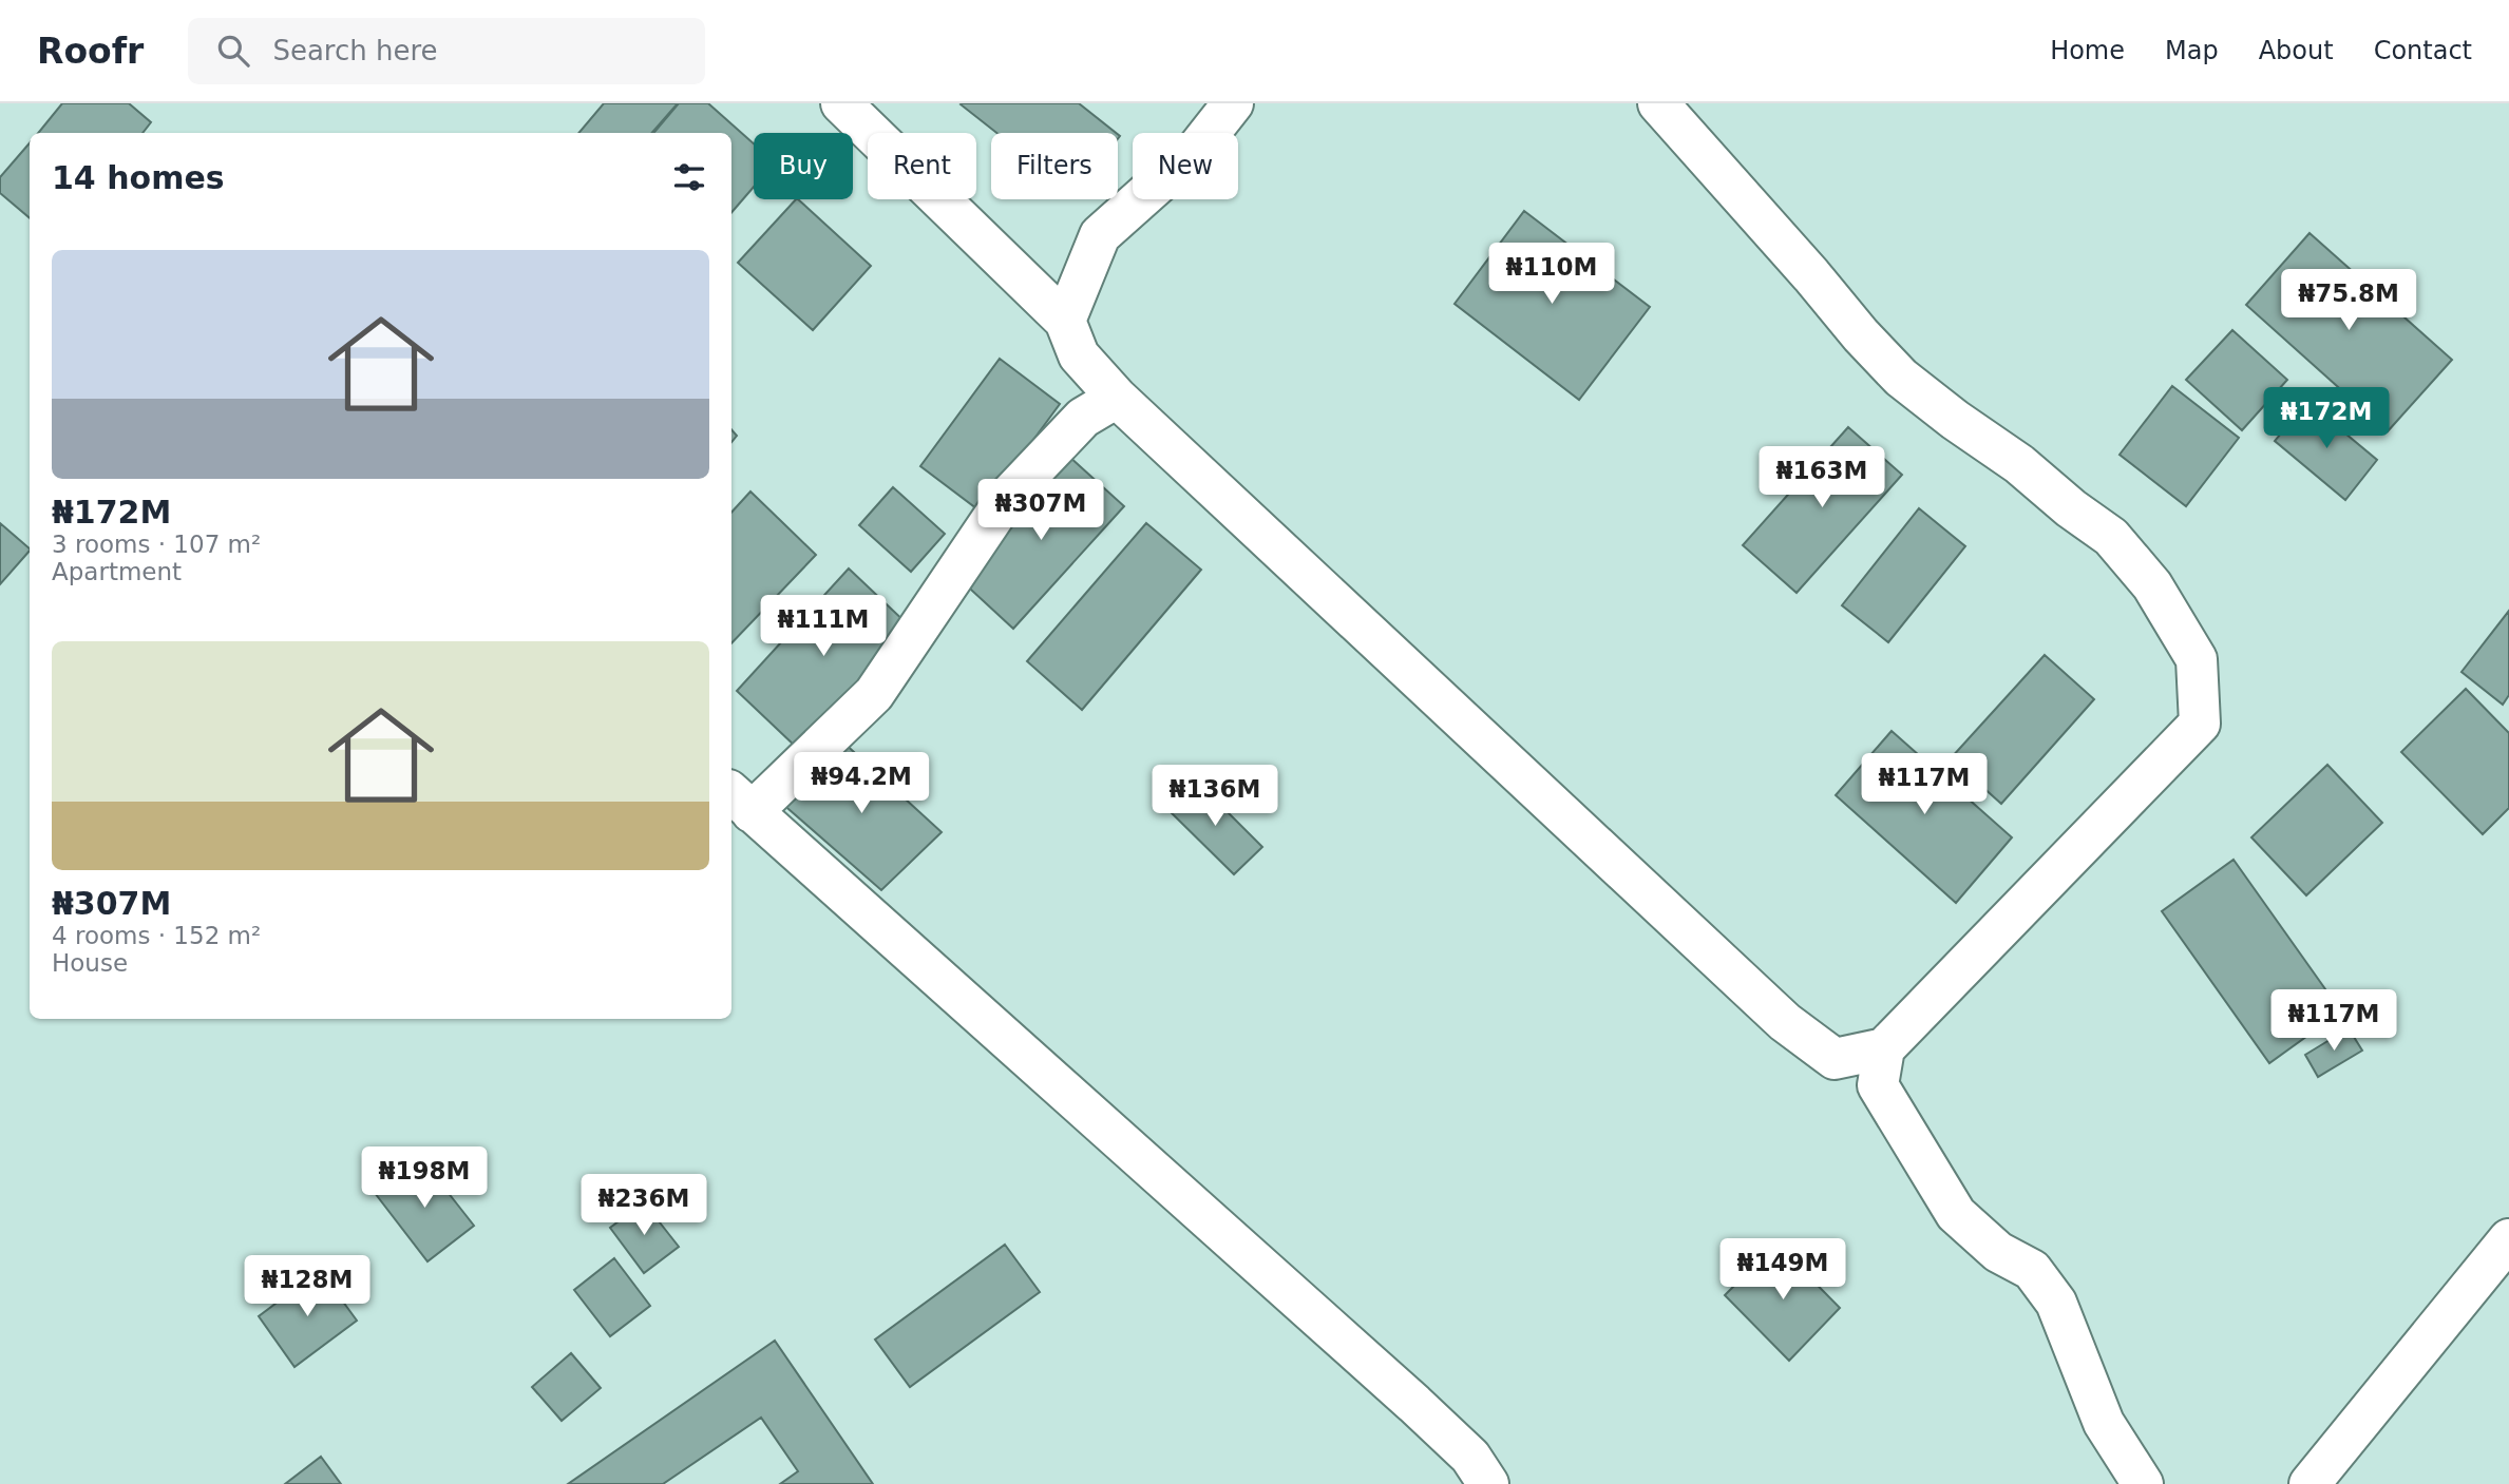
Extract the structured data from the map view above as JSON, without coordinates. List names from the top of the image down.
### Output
{
  "page": {
    "header": "Roofr",
    "search": "Search here",
    "nav": [
      "Home",
      "Map",
      "About",
      "Contact"
    ],
    "chip": [
      "Buy",
      "Rent",
      "Filters",
      "New"
    ],
    "heading": "14 homes",
    "list": [
      {
        "name": "₦172M",
        "note": "3 rooms · 107 m² · Apartment"
      },
      {
        "name": "₦307M",
        "note": "4 rooms · 152 m² · House"
      }
    ],
    "price": [
      "₦110M",
      "₦75.8M",
      "₦172M",
      "₦163M",
      "₦307M",
      "₦111M",
      "₦94.2M",
      "₦117M",
      "₦136M",
      "₦117M",
      "₦198M",
      "₦236M",
      "₦149M",
      "₦128M"
    ]
  }
}
